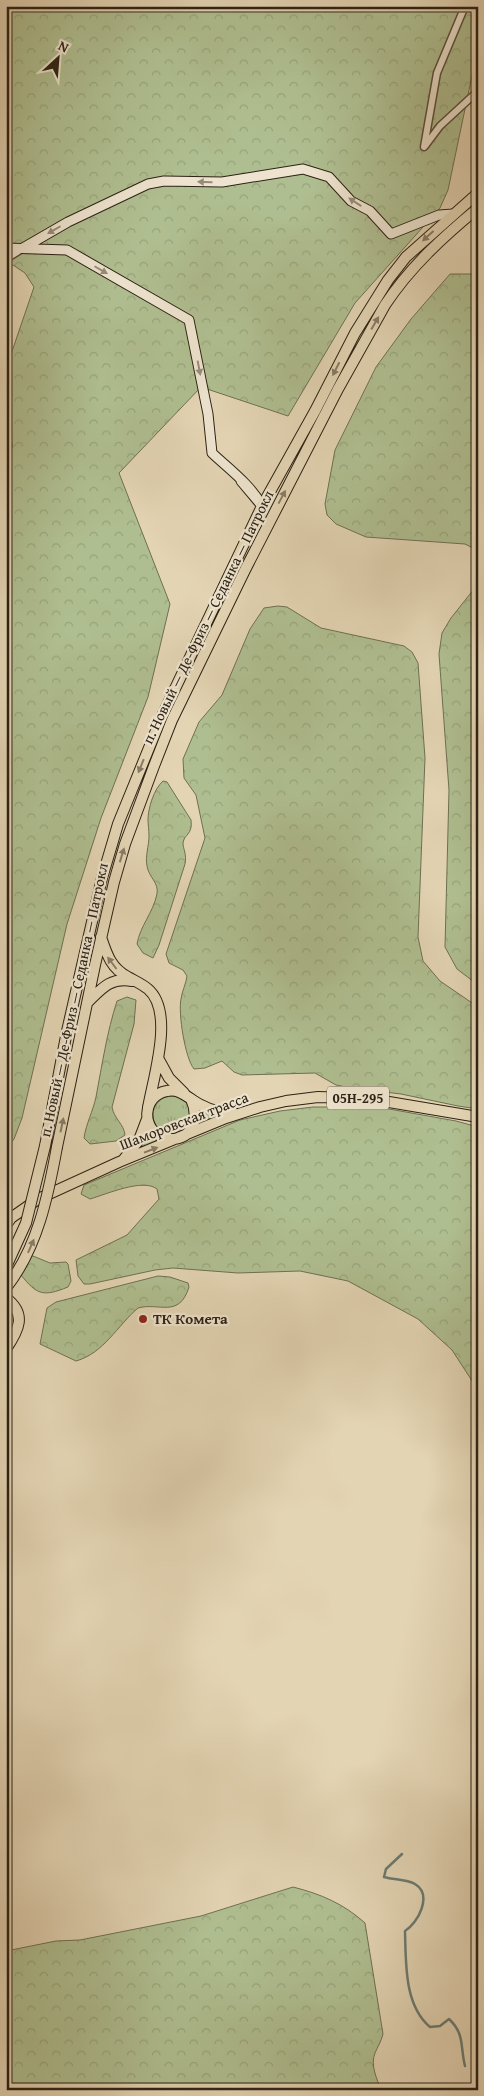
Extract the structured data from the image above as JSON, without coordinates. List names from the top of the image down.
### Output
{
  "streets": {
    "main road": ["п. Новый — Де-Фриз — Седанка — Патрокл", "05Н-295", "Шаморовская трасса"]
  },
  "crossings": [
    ["05Н-295", "Шаморовская трасса"]
  ],
  "places": ["ТК Комета"],
  "north": "top right"
}
